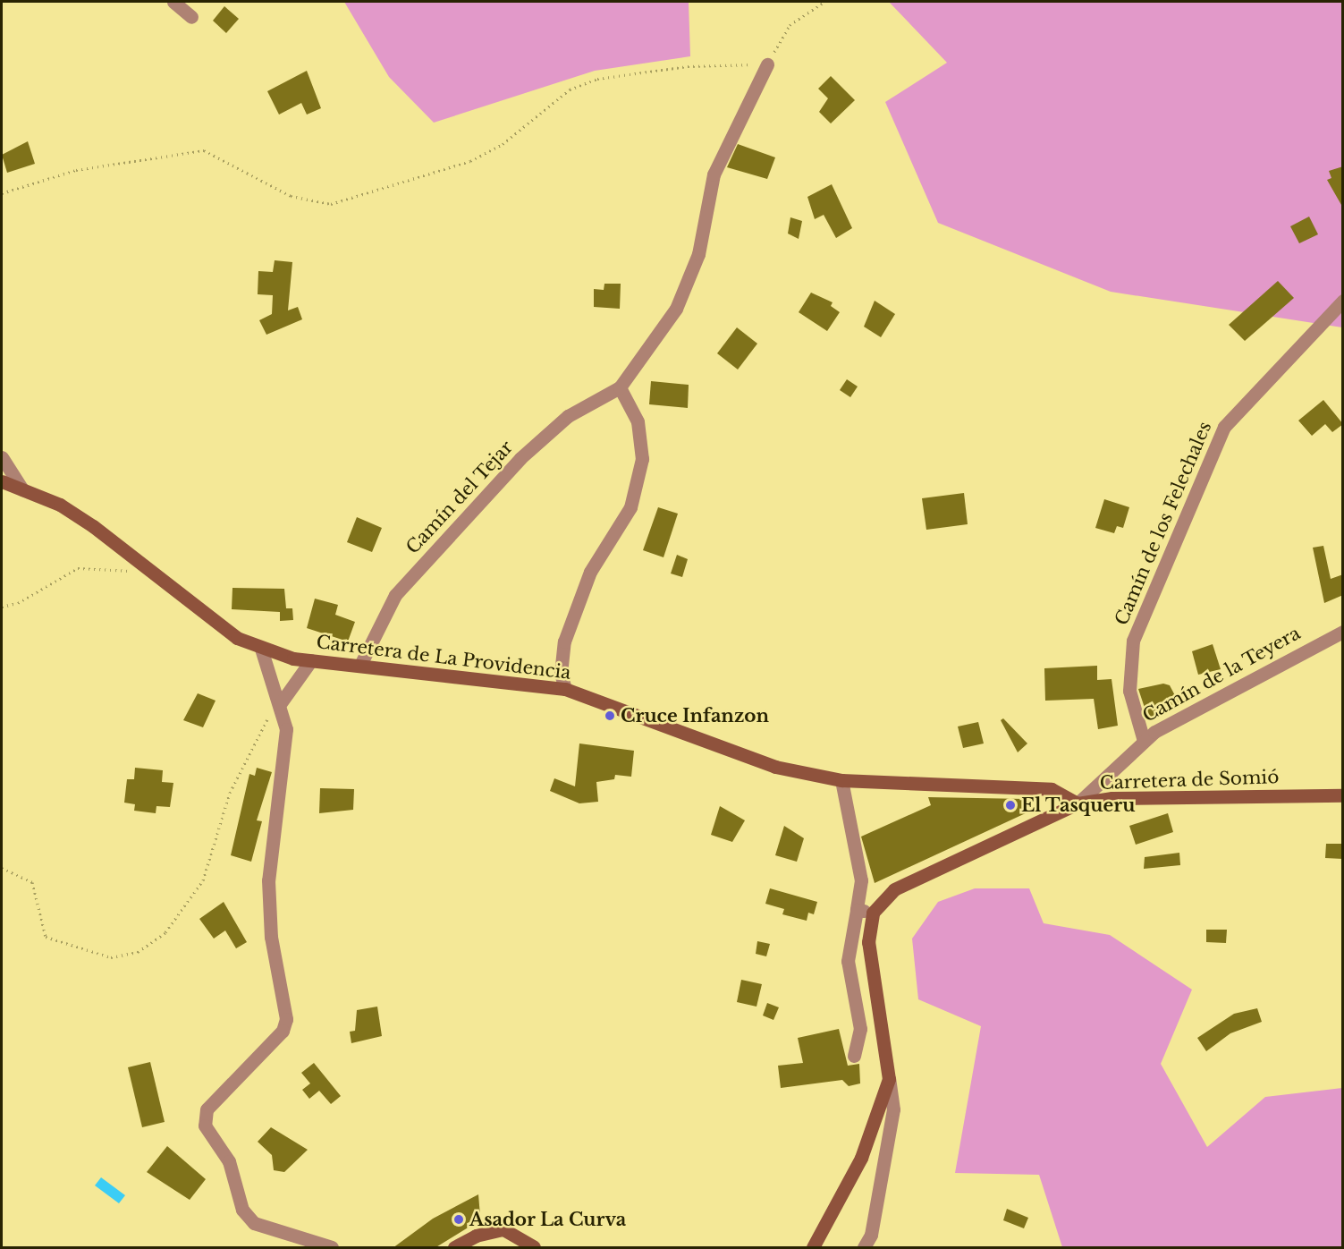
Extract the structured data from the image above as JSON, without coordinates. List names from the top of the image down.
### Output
{
  "streets": {
    "street": [
      "Camín del Tejar",
      "Camín de los Felechales",
      "Carretera de La Providencia",
      "Camín de la Teyera",
      "Carretera de Somió"
    ]
  },
  "crossings": [
    ["Camín del Tejar", "Carretera de La Providencia"],
    ["Camín de los Felechales", "Camín de la Teyera"],
    ["Carretera de La Providencia", "Camín de la Teyera"],
    ["Carretera de La Providencia", "Carretera de Somió"],
    ["Camín de la Teyera", "Carretera de Somió"]
  ],
  "places": ["Cruce Infanzon", "El Tasqueru", "Asador La Curva"]
}
